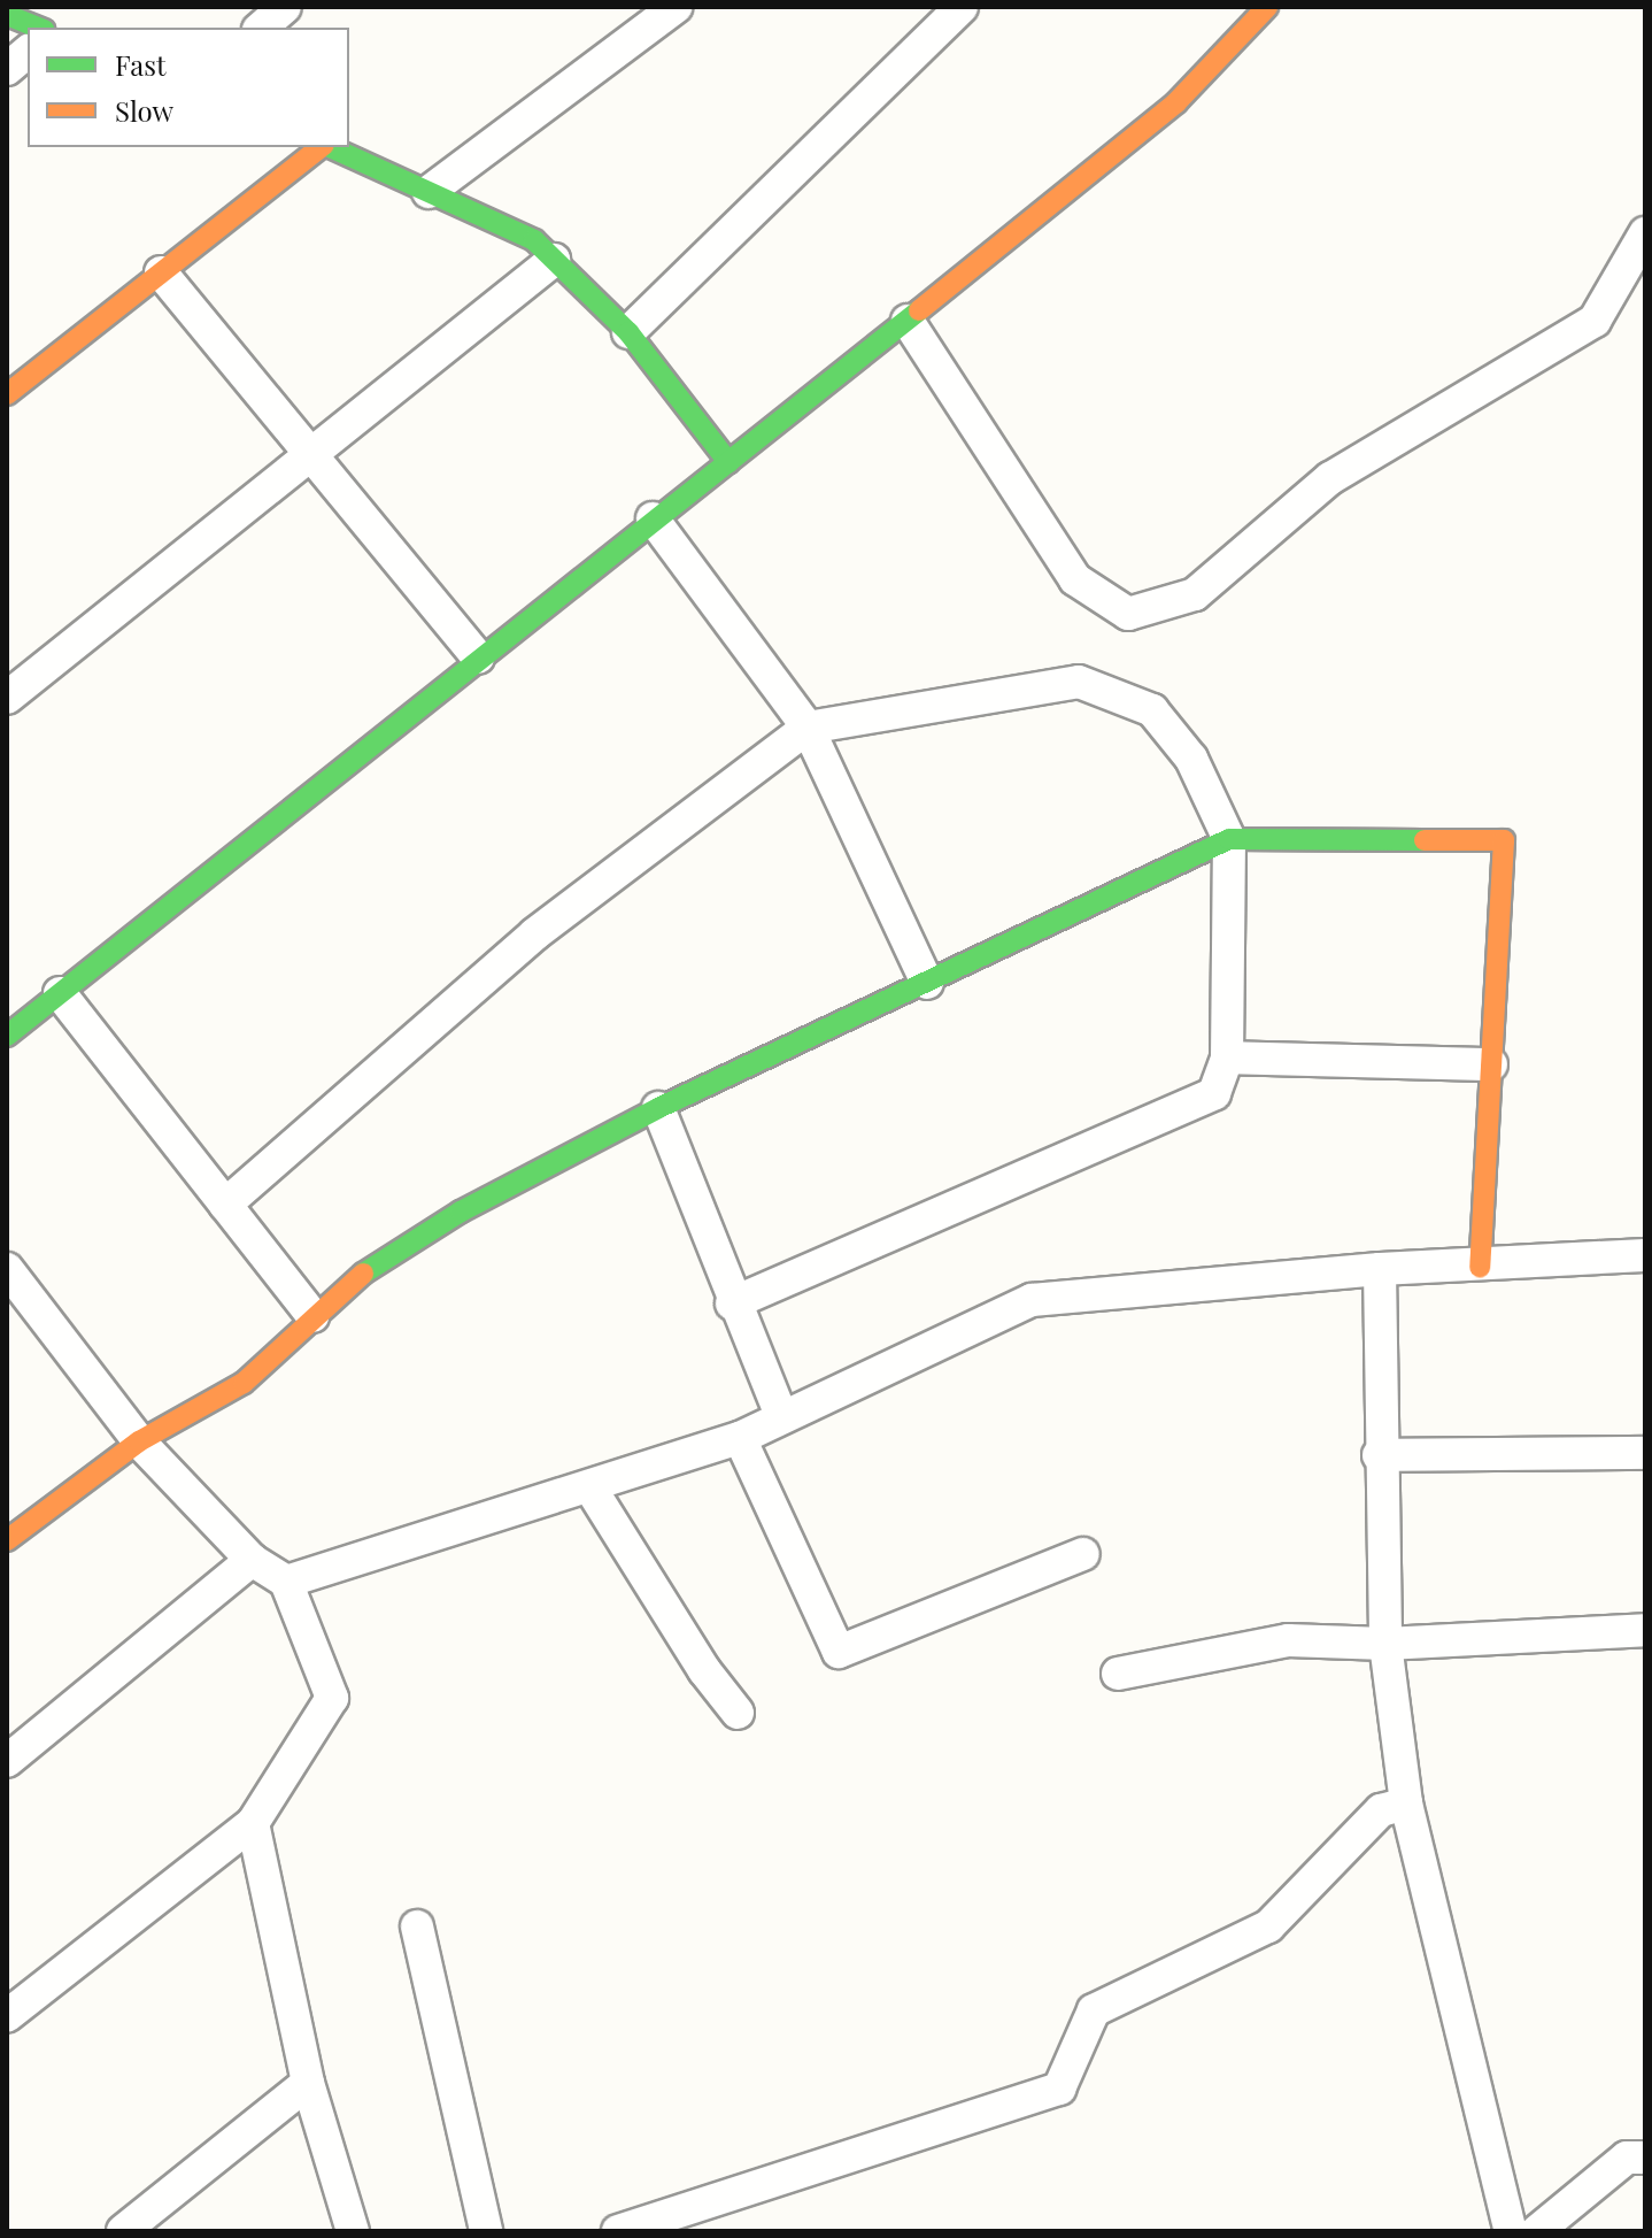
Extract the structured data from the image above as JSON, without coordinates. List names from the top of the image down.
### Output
{
  "legend": ["Fast", "Slow"]
}
